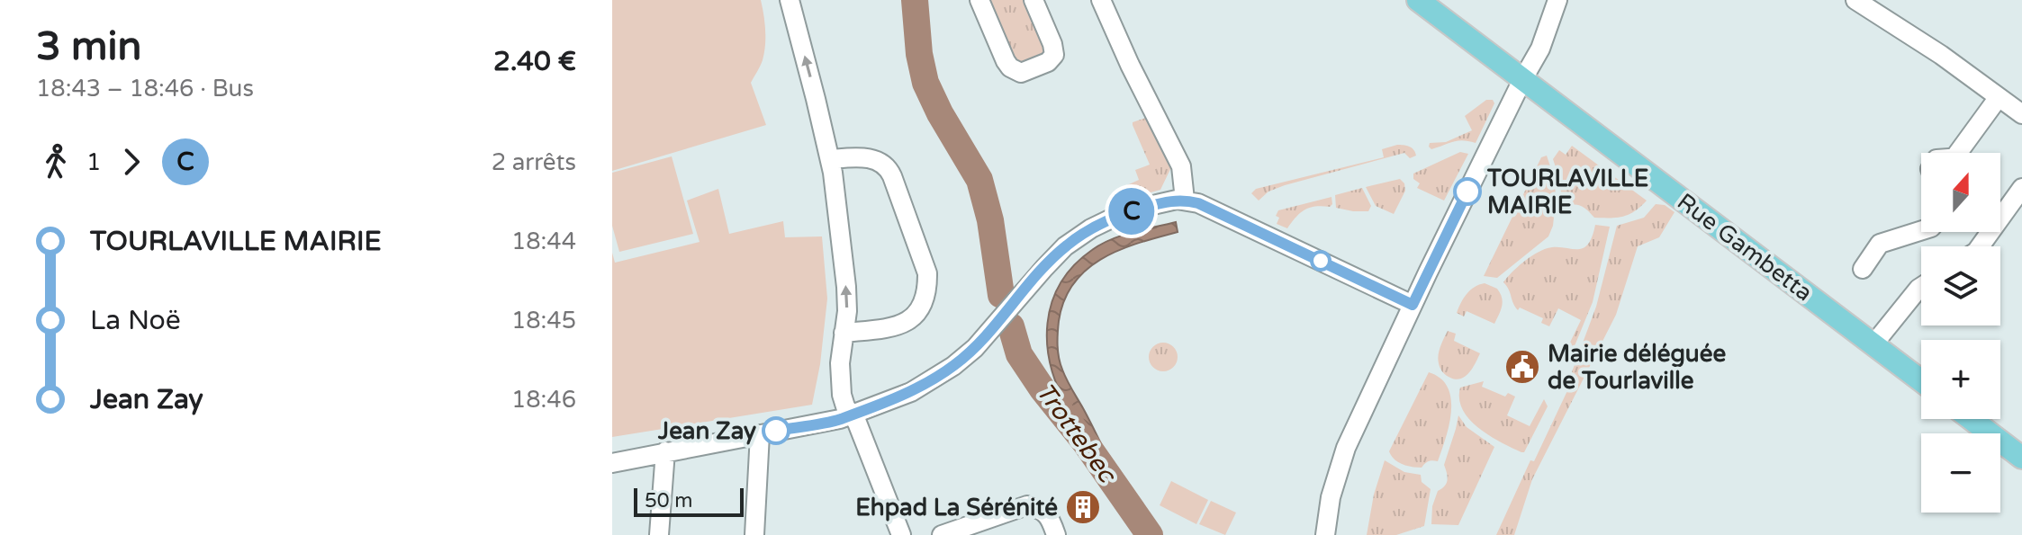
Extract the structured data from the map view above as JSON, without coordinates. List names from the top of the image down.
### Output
{
  "streets": {
    "main road": ["Rue Gambetta"]
  },
  "water": ["Trottebec"],
  "places": {
    "other": ["TOURLAVILLE MAIRIE", "Jean Zay"],
    "public building": ["Mairie déléguée de Tourlaville"],
    "building": ["Ehpad La Sérénité"]
  },
  "lines": ["bus line C"],
  "scale_bar": "50 m",
  "north": "top",
  "page": {
    "heading": ["3 min", "18:43 – 18:46 · Bus", "2.40 €"],
    "on_map": "C",
    "legs": ["1", "C", "2 arrêts"],
    "map_buttons": ["+", "−"],
    "list": [
      {
        "name": "TOURLAVILLE MAIRIE",
        "value": "18:44"
      },
      {
        "name": "La Noë",
        "value": "18:45"
      },
      {
        "name": "Jean Zay",
        "value": "18:46"
      }
    ],
    "scale": "50 m"
  }
}
